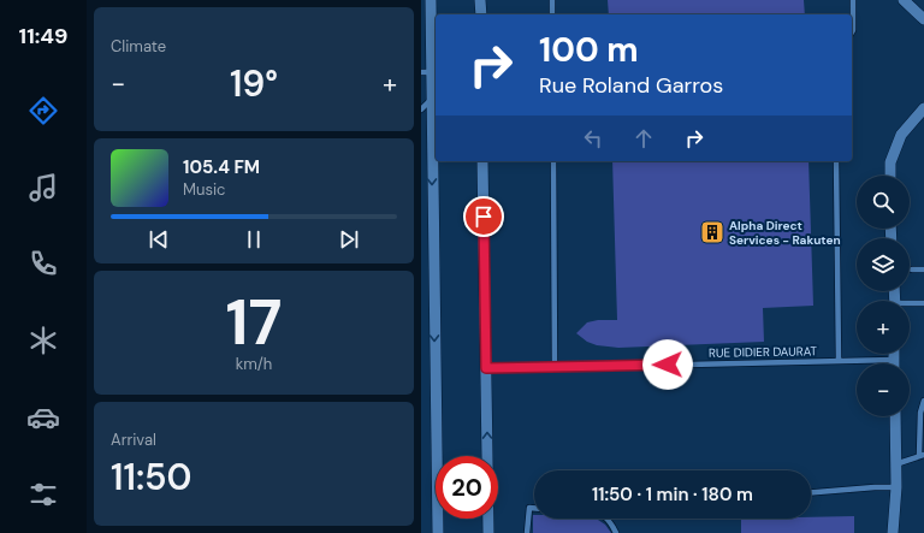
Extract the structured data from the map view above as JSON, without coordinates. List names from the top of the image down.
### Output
{
  "streets": {
    "lane": ["RUE DIDIER DAURAT"]
  },
  "places": {
    "building": ["Alpha Direct Services - Rakuten"]
  },
  "page": {
    "tabs": "11:49",
    "tile": [
      "Climate",
      ["17", "km/h"],
      ["Arrival", "11:50"]
    ],
    "turn": ["100 m", "Rue Roland Garros"],
    "heat": ["−", "19°", "+"],
    "song": ["105.4 FM", "Music"],
    "map_buttons": ["+", "−"],
    "limit": "20",
    "trip": "11:50 · 1 min · 180 m"
  }
}
